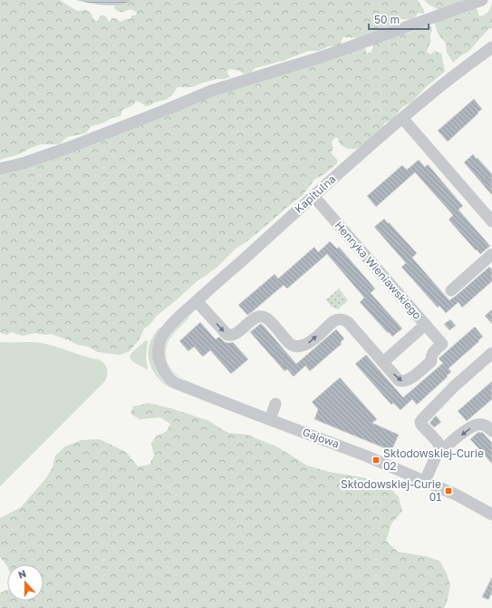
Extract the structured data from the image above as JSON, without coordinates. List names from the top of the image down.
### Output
{
  "streets": {
    "street": ["Kapitulna", "Henryka Wieniawskiego", "Gajowa"]
  },
  "crossings": [
    ["Kapitulna", "Henryka Wieniawskiego"],
    ["Kapitulna", "Gajowa"]
  ],
  "places": {
    "transit": ["Skłodowskiej-Curie 02", "Skłodowskiej-Curie 01"]
  },
  "scale_bar": "50 m",
  "north": "top"
}
